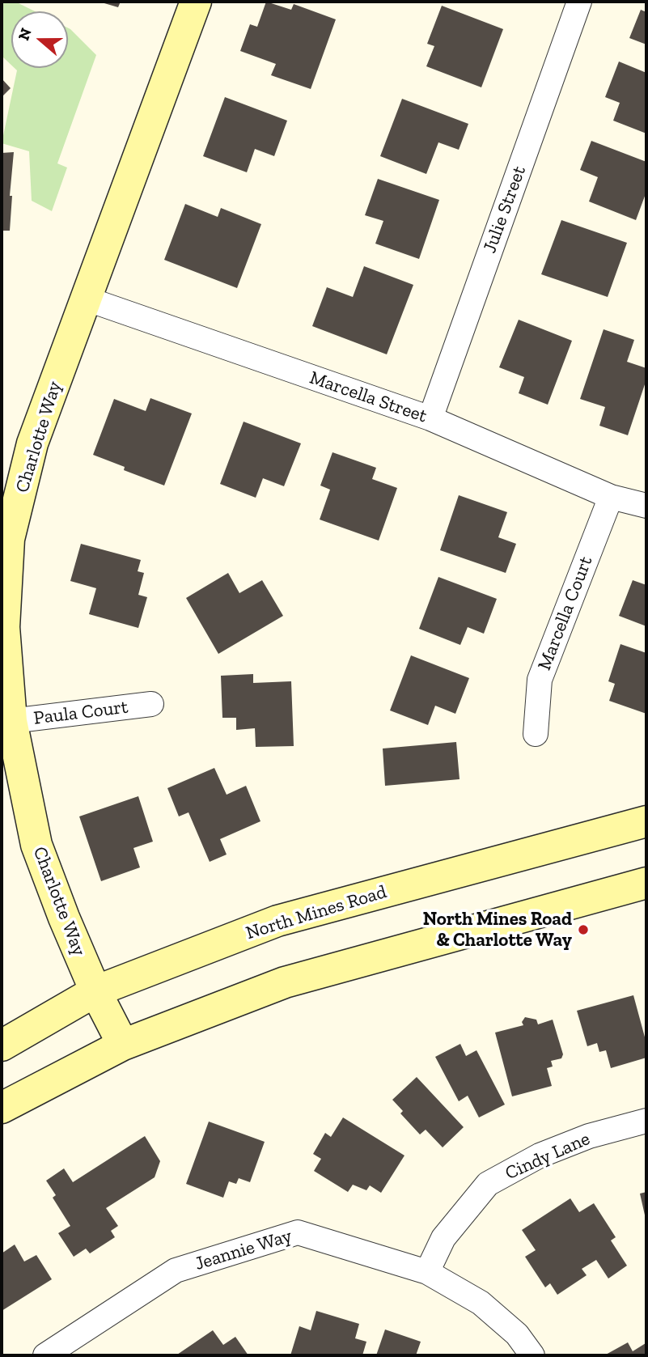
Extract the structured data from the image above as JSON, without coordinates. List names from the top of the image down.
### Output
{
  "streets": {
    "main road": ["Charlotte Way", "North Mines Road"],
    "street": [
      "Julie Street",
      "Marcella Street",
      "Marcella Court",
      "Paula Court",
      "Cindy Lane",
      "Jeannie Way"
    ]
  },
  "crossings": [
    ["Julie Street", "Marcella Street"],
    ["Marcella Street", "Charlotte Way"],
    ["Marcella Street", "Marcella Court"],
    ["Charlotte Way", "Paula Court"],
    ["Charlotte Way", "North Mines Road"],
    ["Cindy Lane", "Jeannie Way"]
  ],
  "places": ["North Mines Road & Charlotte Way"],
  "north": "left"
}
